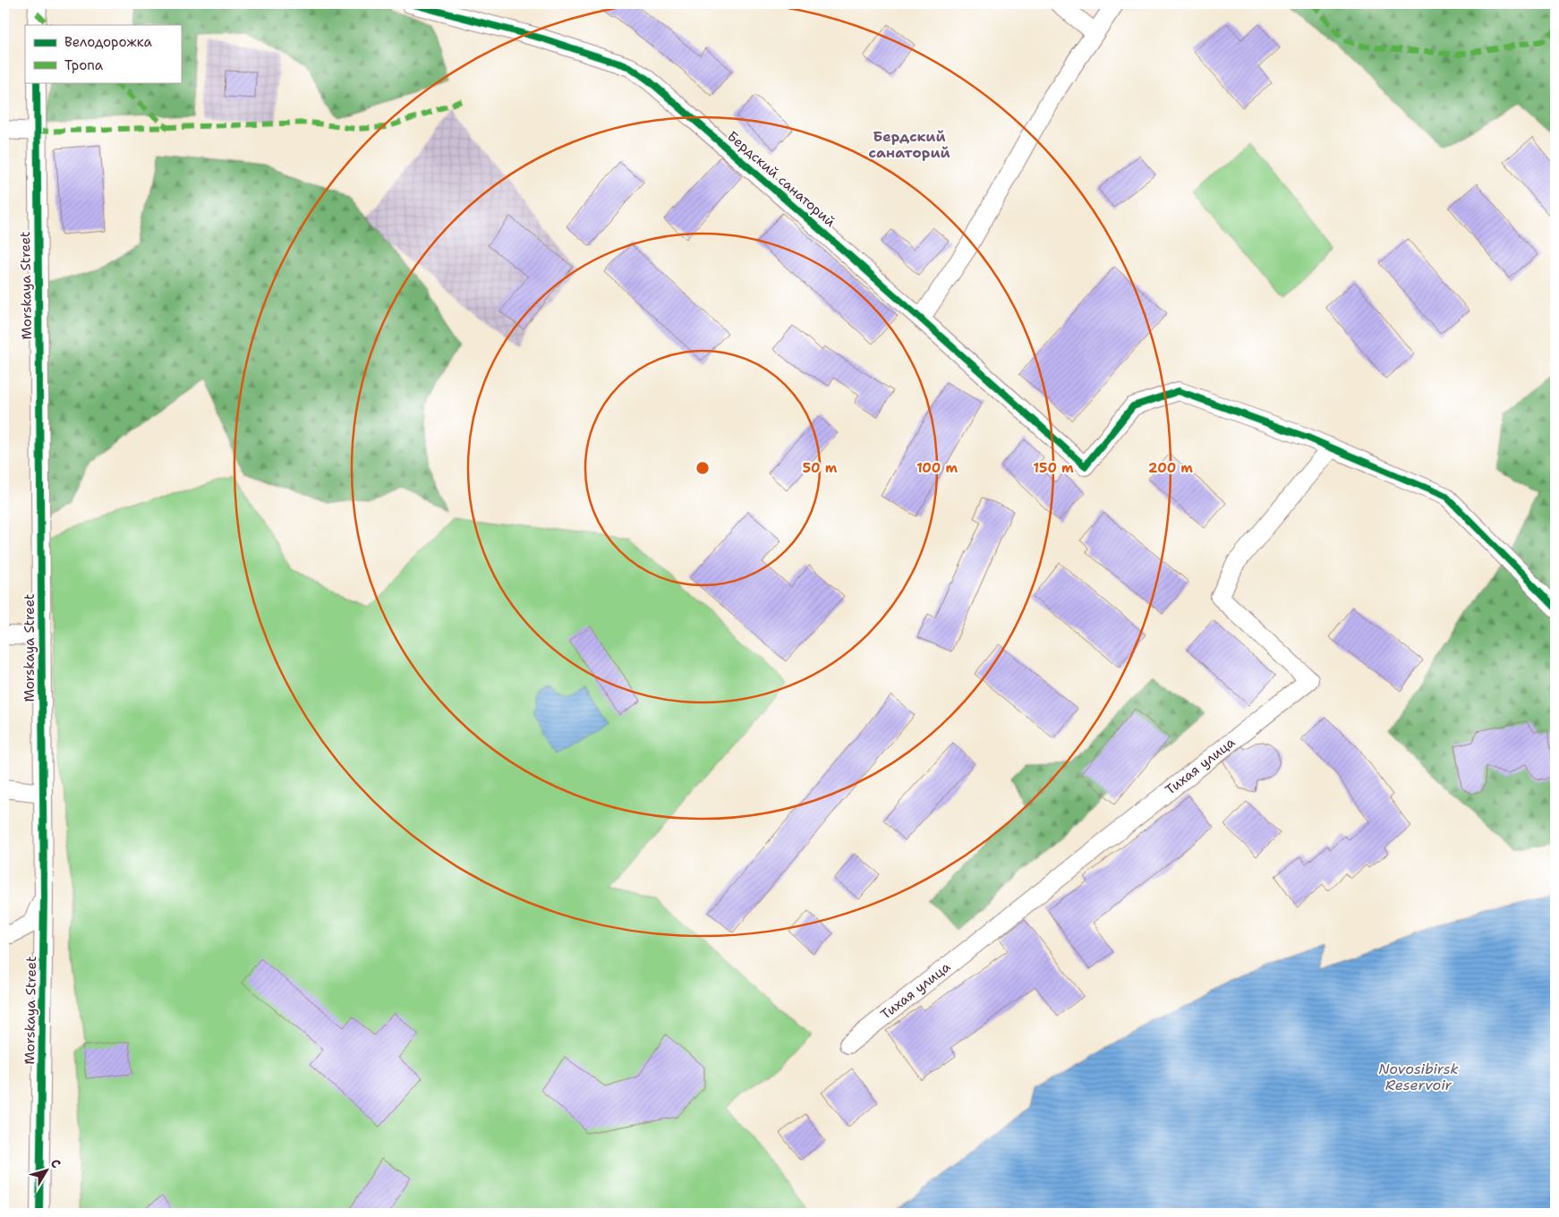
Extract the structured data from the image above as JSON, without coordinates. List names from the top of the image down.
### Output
{
  "streets": {
    "street": ["Бердский санаторий", "Morskaya Street", "Тихая улица"]
  },
  "crossings": [
    ["Бердский санаторий", "Тихая улица"]
  ],
  "districts": ["Бердский санаторий"],
  "water": ["Novosibirsk Reservoir"],
  "legend": ["Велодорожка", "Тропа"],
  "north": "top right",
  "rings": [
    "50 m",
    "100 m",
    "150 m",
    "200 m"
  ]
}
